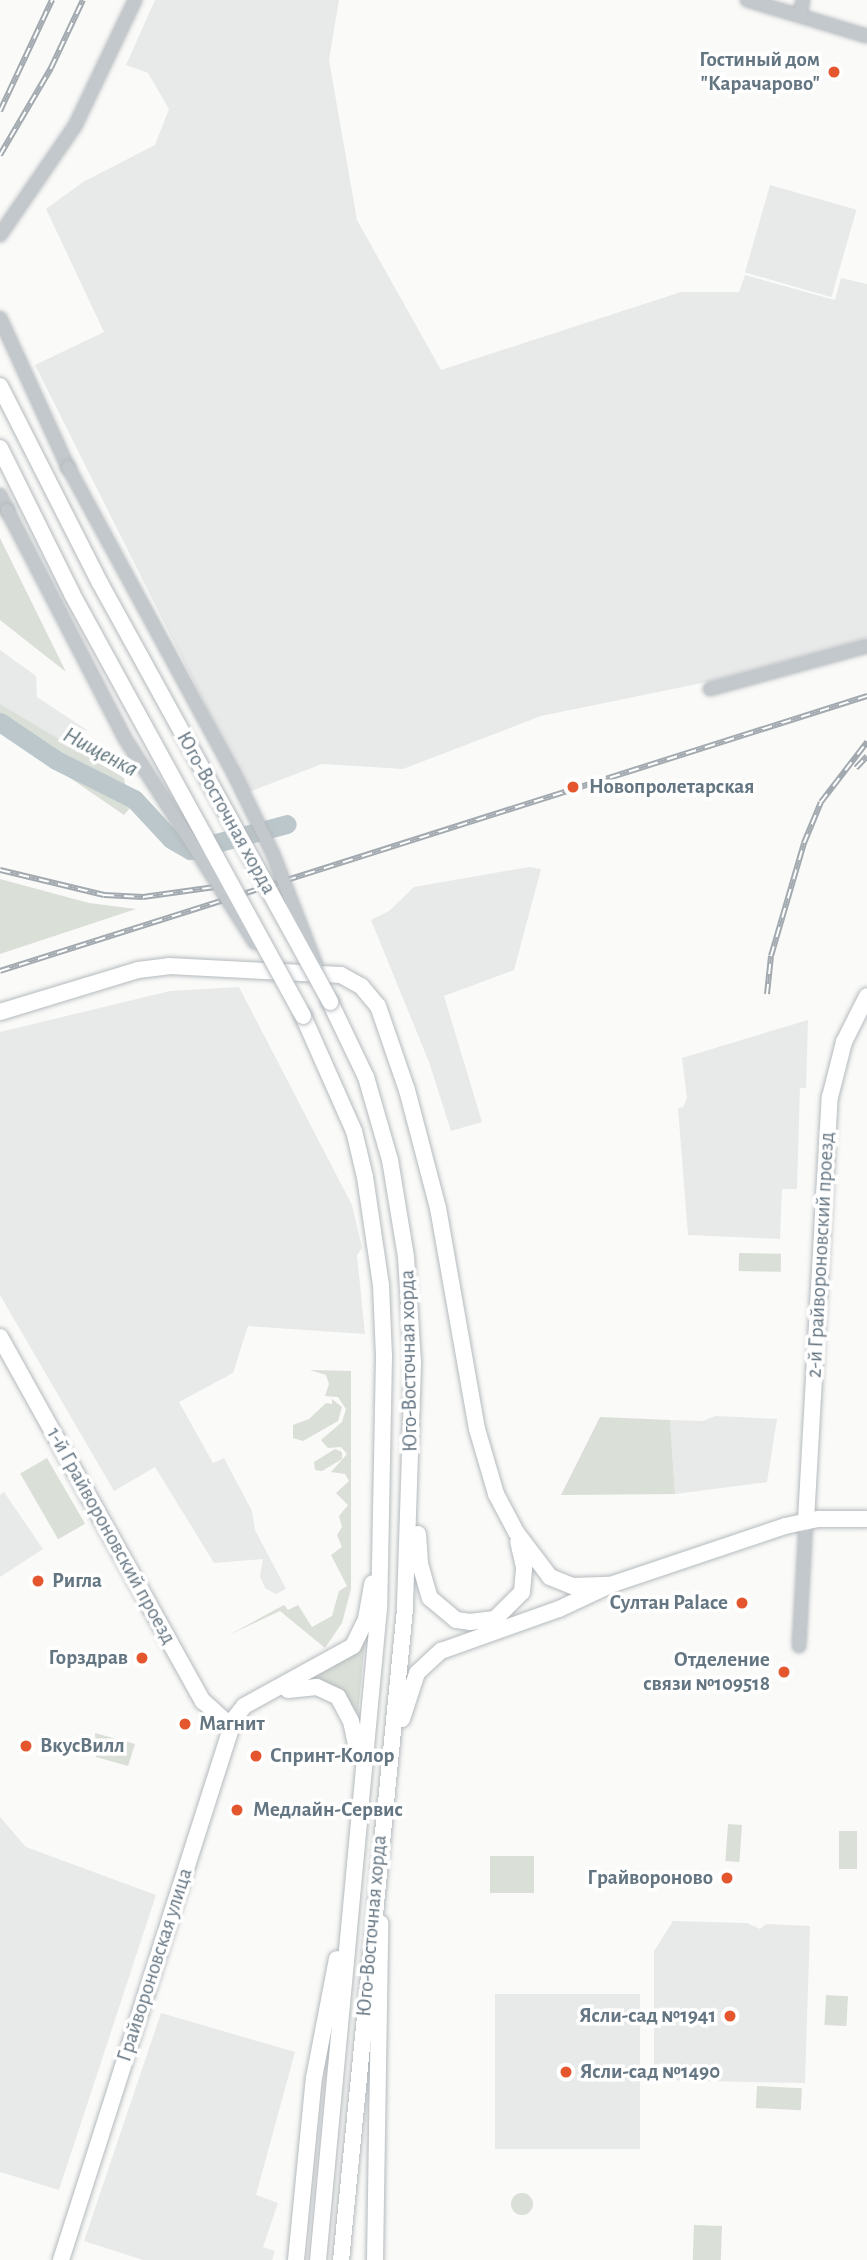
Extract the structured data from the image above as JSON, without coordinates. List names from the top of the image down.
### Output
{
  "streets": {
    "main road": [
      "Юго-Восточная хорда",
      "2-й Грайвороновский проезд",
      "1-й Грайвороновский проезд",
      "Грайвороновская улица"
    ]
  },
  "crossings": [
    ["Юго-Восточная хорда", "Грайвороновская улица"],
    ["1-й Грайвороновский проезд", "Грайвороновская улица"]
  ],
  "water": ["Нищенка"],
  "places": [
    "Гостиный дом \"Карачарово\"",
    "Новопролетарская",
    "Ригла",
    "Султан Palace",
    "Горздрав",
    "Отделение связи №109518",
    "Магнит",
    "ВкусВилл",
    "Спринт-Колор",
    "Медлайн-Сервис",
    "Грайвороново",
    "Ясли-сад №1941",
    "Ясли-сад №1490"
  ]
}
